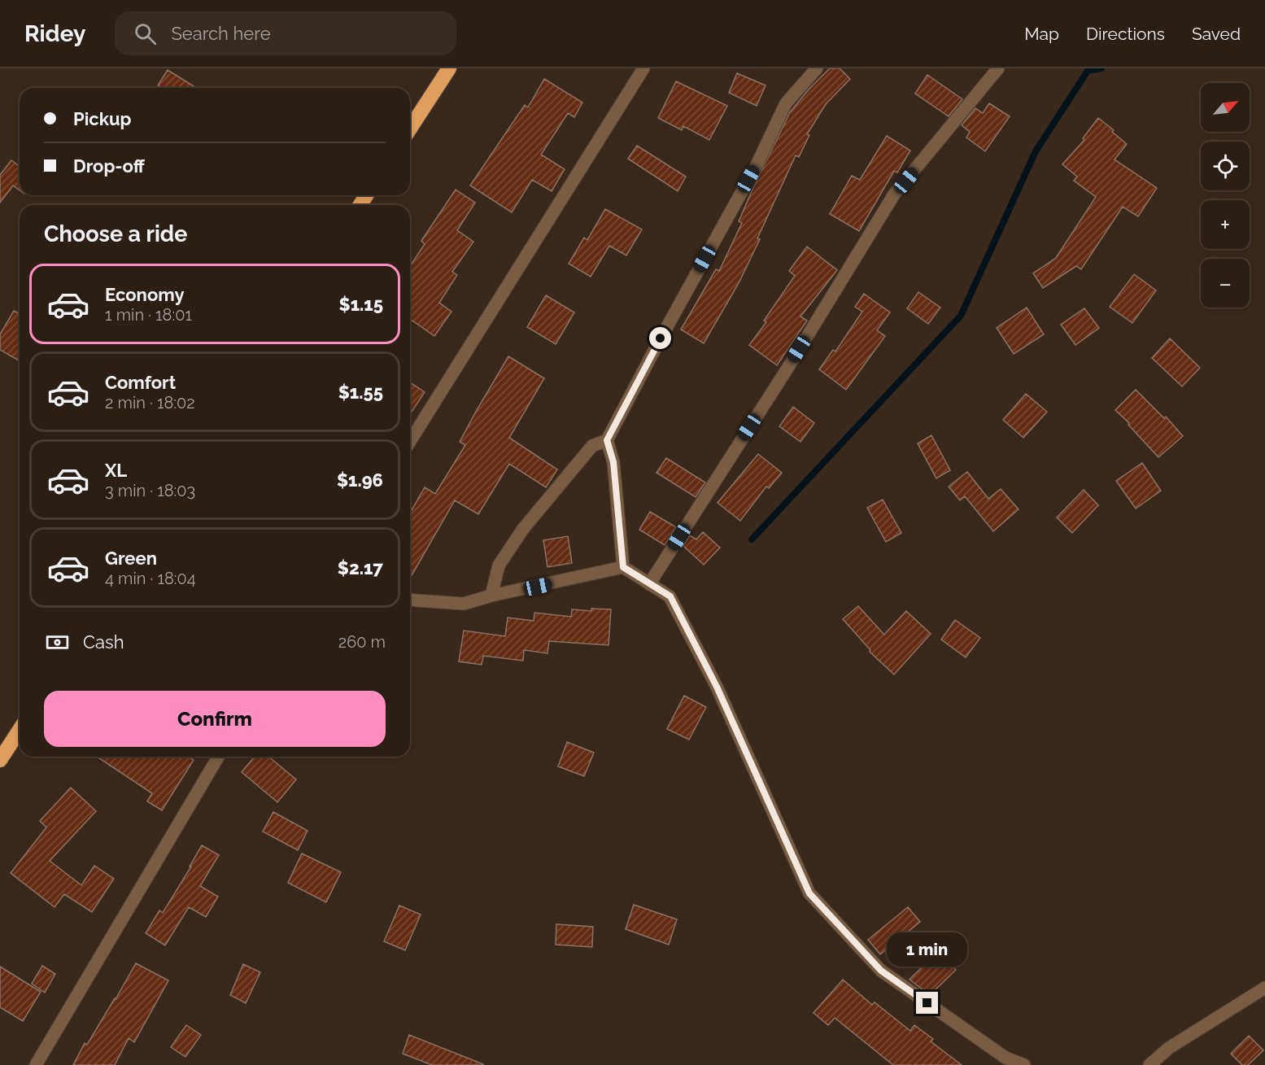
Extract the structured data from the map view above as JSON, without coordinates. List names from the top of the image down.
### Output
{
  "north": "top right",
  "page": {
    "header": "Ridey",
    "search": "Search here",
    "nav": ["Map", "Directions", "Saved"],
    "map_buttons": ["+", "−"],
    "banner": ["Pickup", "Drop-off"],
    "heading": "Choose a ride",
    "list": [
      {
        "name": "Economy",
        "note": "1 min · 18:01",
        "value": "$1.15"
      },
      {
        "name": "Comfort",
        "note": "2 min · 18:02",
        "value": "$1.55"
      },
      {
        "name": "XL",
        "note": "3 min · 18:03",
        "value": "$1.96"
      },
      {
        "name": "Green",
        "note": "4 min · 18:04",
        "value": "$2.17"
      }
    ],
    "pay": ["Cash", "260 m"],
    "buttons": "Confirm",
    "bubble": "1 min"
  }
}
